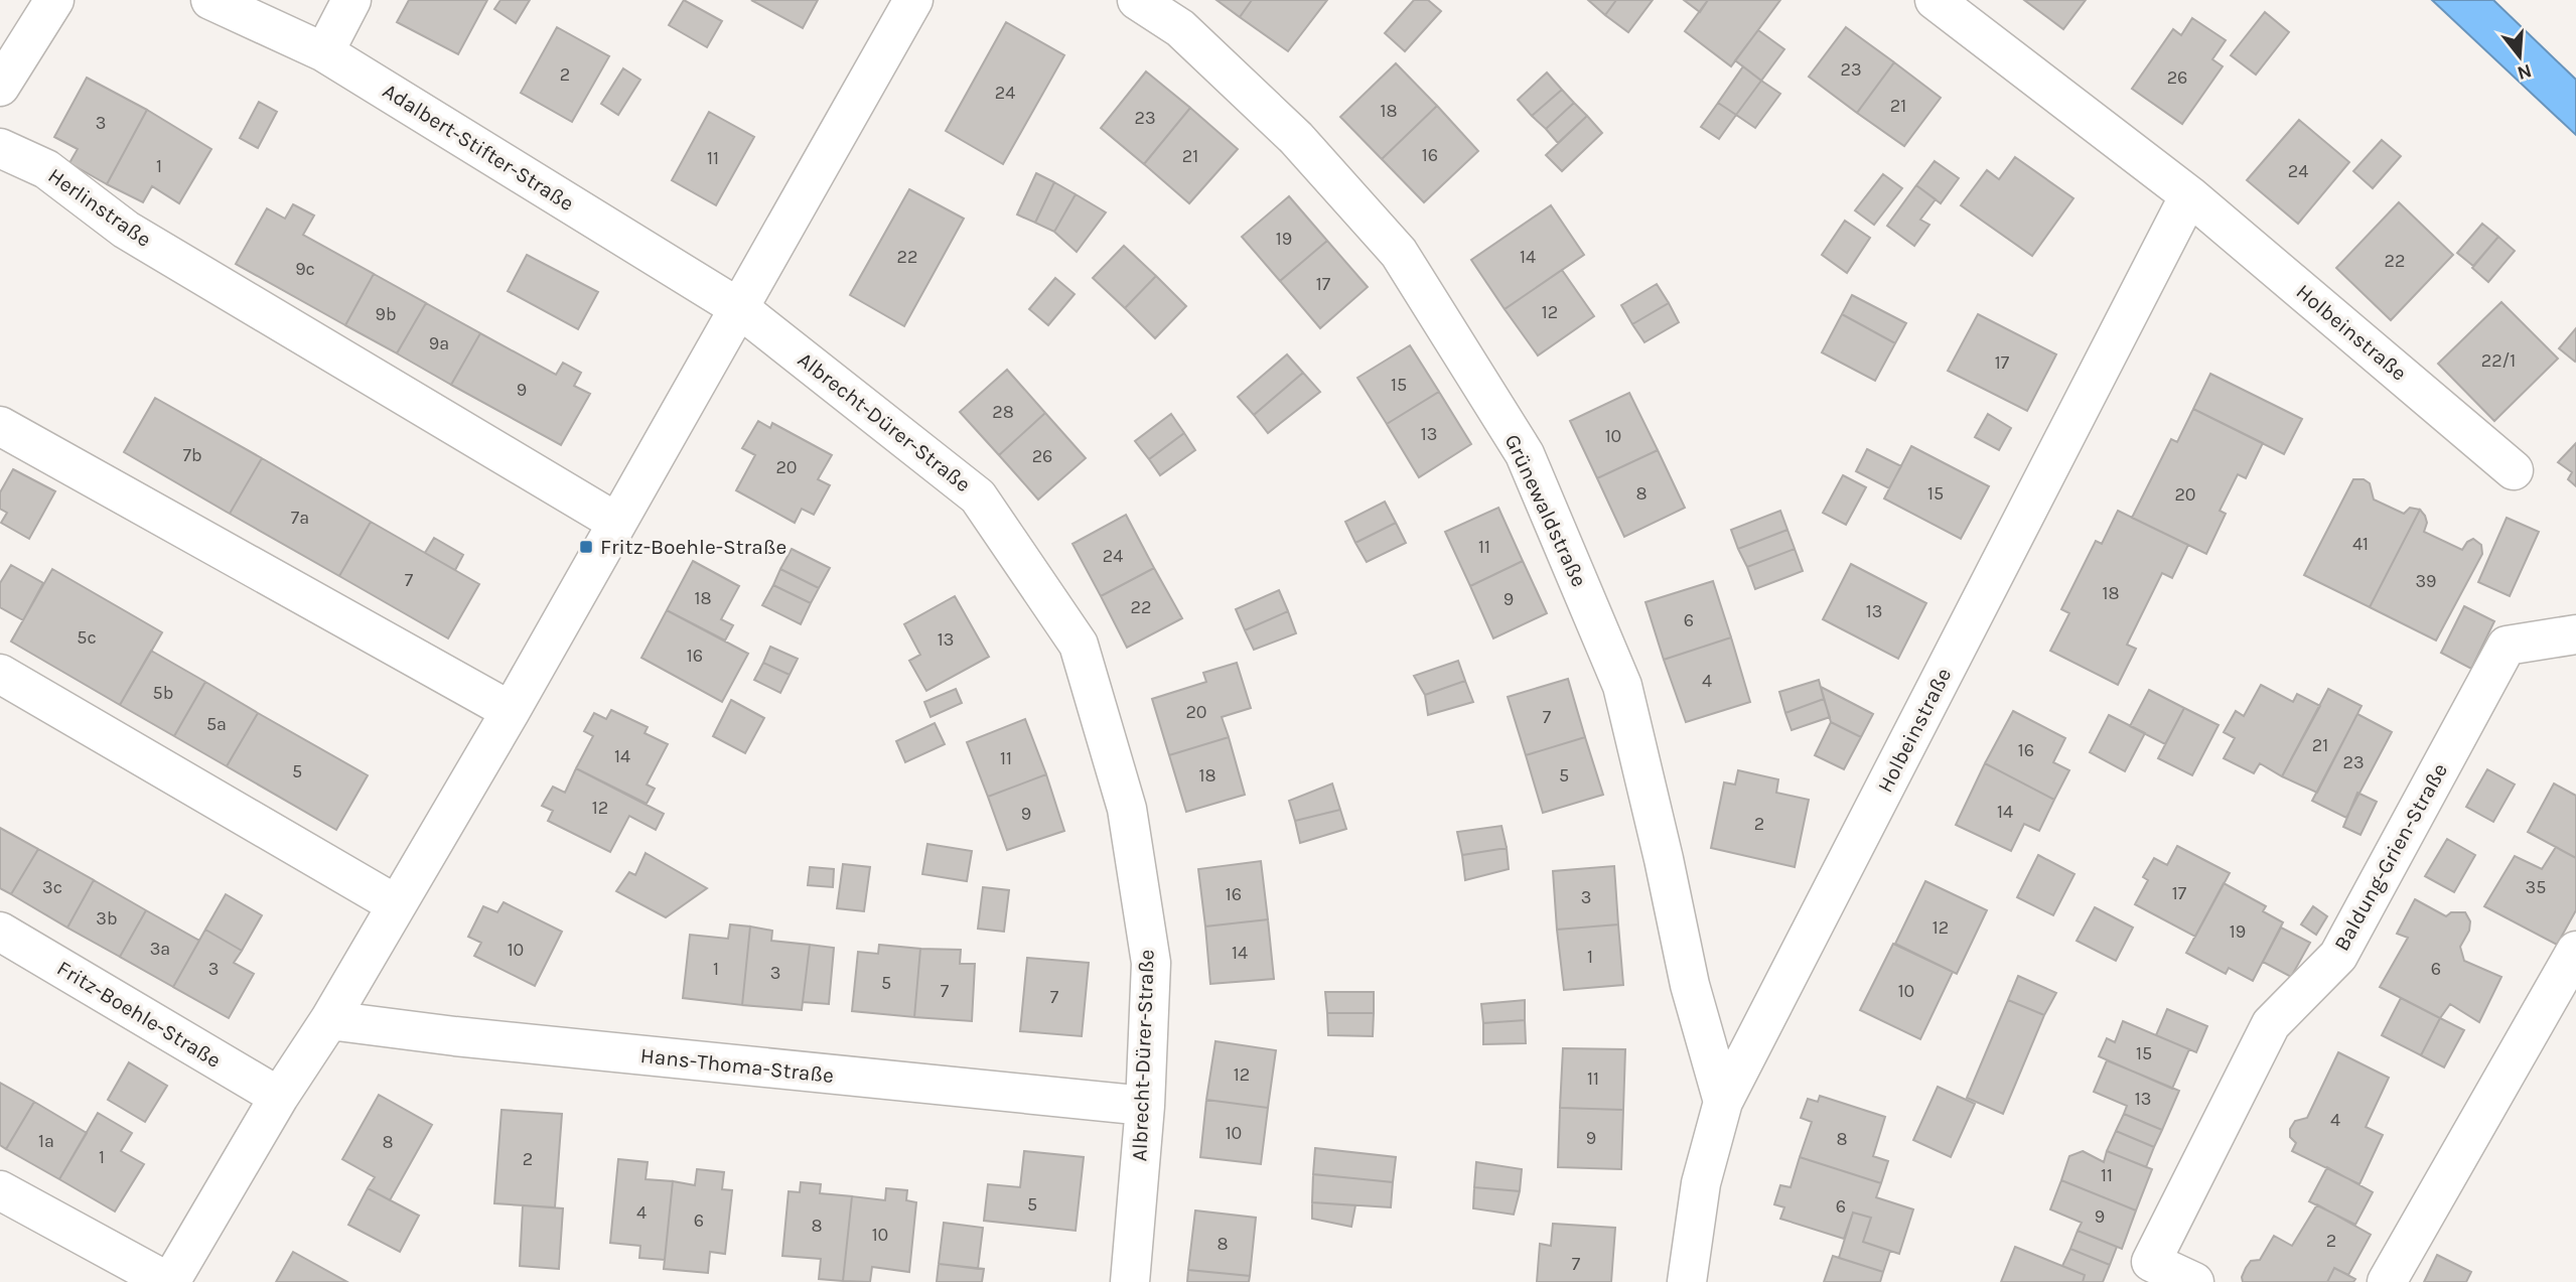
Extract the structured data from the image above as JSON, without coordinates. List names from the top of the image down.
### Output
{
  "streets": {
    "street": [
      "Adalbert-Stifter-Straße",
      "Herlinstraße",
      "Holbeinstraße",
      "Albrecht-Dürer-Straße",
      "Grünewaldstraße",
      "Baldung-Grien-Straße",
      "Fritz-Boehle-Straße",
      "Hans-Thoma-Straße"
    ]
  },
  "crossings": [
    ["Adalbert-Stifter-Straße", "Albrecht-Dürer-Straße"],
    ["Holbeinstraße", "Grünewaldstraße"],
    ["Albrecht-Dürer-Straße", "Hans-Thoma-Straße"]
  ],
  "places": {
    "transit": ["Fritz-Boehle-Straße"]
  },
  "house_numbers": [
    "23",
    "2",
    "26",
    "24",
    "21",
    "18",
    "23",
    "3",
    "16",
    "21",
    "11",
    "1",
    "24",
    "19",
    "22",
    "14",
    "22",
    "9c",
    "17",
    "12",
    "9b",
    "9a",
    "22/1",
    "17",
    "15",
    "9",
    "28",
    "13",
    "10",
    "7b",
    "26",
    "20",
    "8",
    "15",
    "20",
    "7a",
    "41",
    "11",
    "24",
    "7",
    "39",
    "18",
    "18",
    "9",
    "22",
    "13",
    "6",
    "5c",
    "13",
    "16",
    "4",
    "5b",
    "20",
    "7",
    "5a",
    "21",
    "16",
    "14",
    "11",
    "23",
    "5",
    "18",
    "5",
    "12",
    "14",
    "9",
    "2",
    "3c",
    "35",
    "17",
    "16",
    "3",
    "3b",
    "12",
    "19",
    "3a",
    "10",
    "14",
    "1",
    "3",
    "1",
    "6",
    "3",
    "5",
    "7",
    "10",
    "7",
    "15",
    "12",
    "11",
    "13",
    "4",
    "10",
    "9",
    "8",
    "1a",
    "8",
    "1",
    "2",
    "11",
    "5",
    "6",
    "4",
    "9",
    "6",
    "8",
    "10",
    "2",
    "8",
    "7"
  ],
  "north": "bottom"
}
